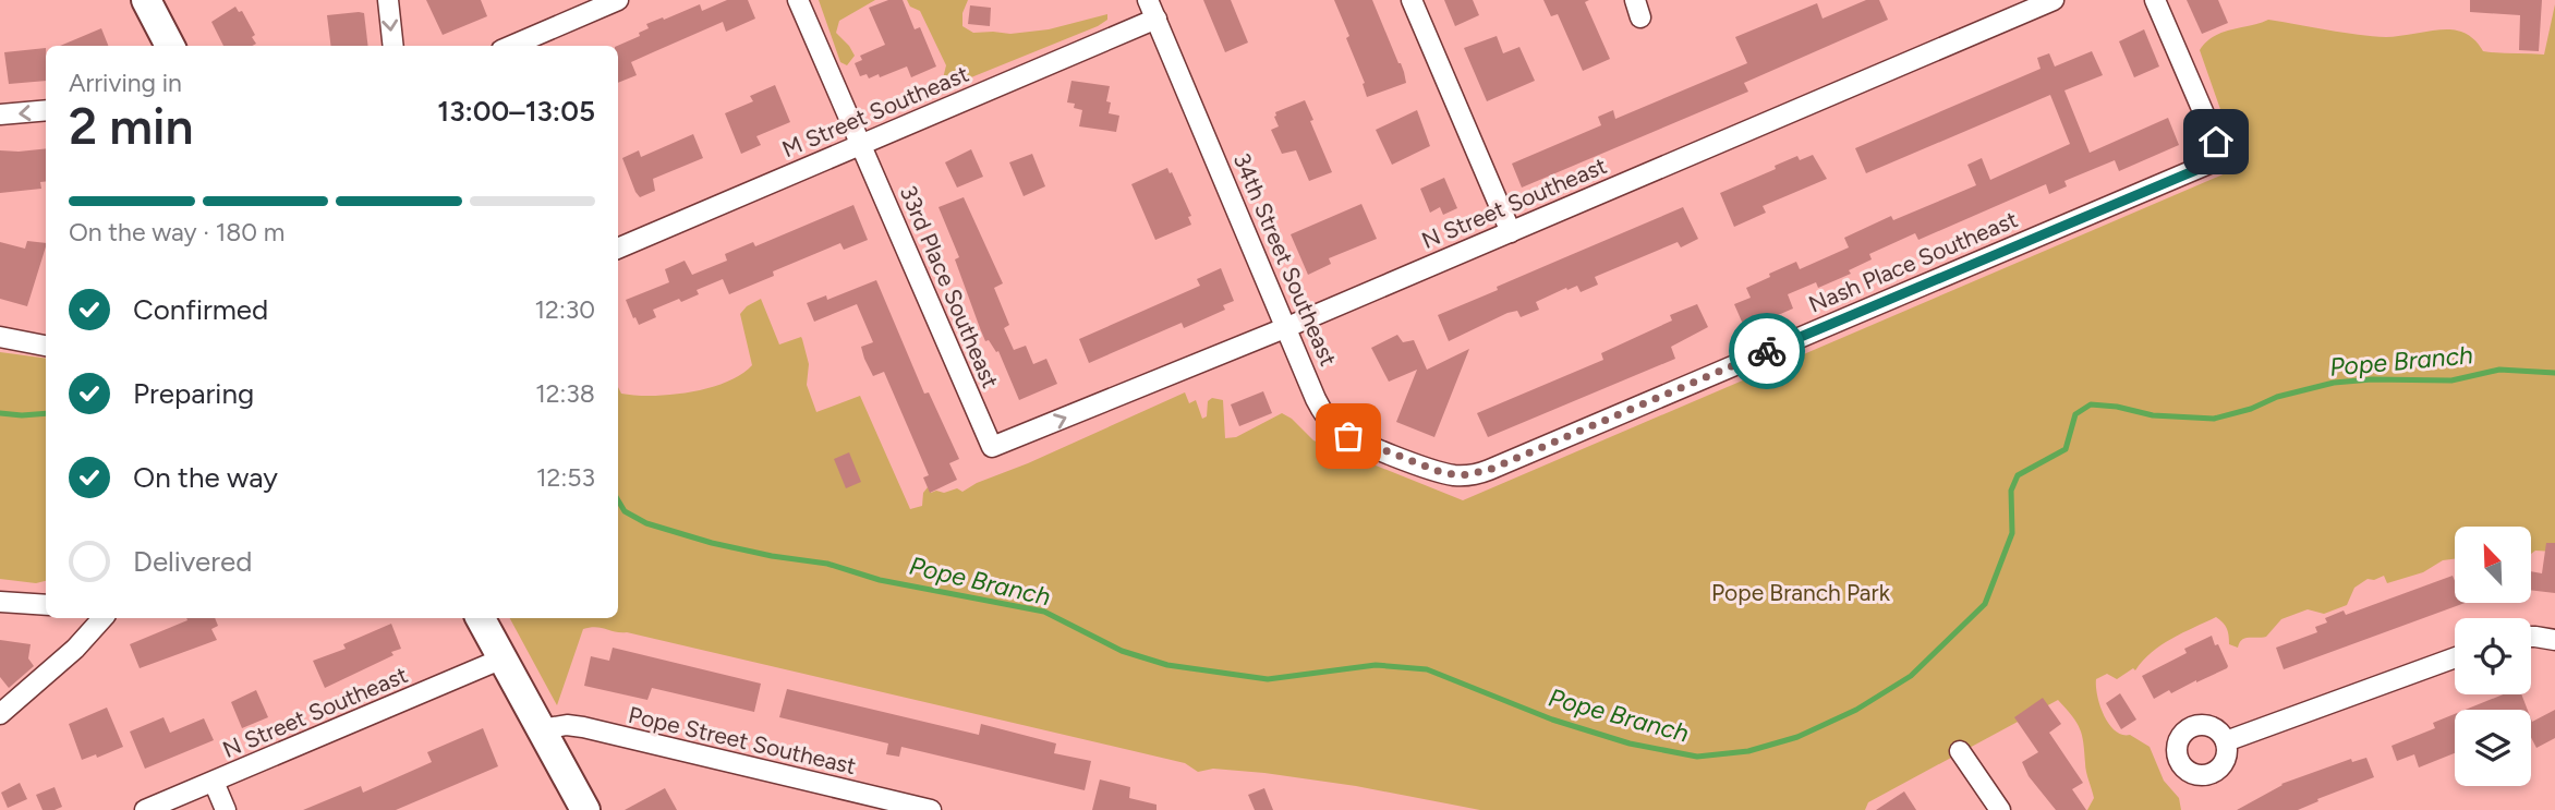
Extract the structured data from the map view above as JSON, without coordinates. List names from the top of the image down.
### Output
{
  "streets": {
    "street": [
      "M Street Southeast",
      "N Street Southeast",
      "34th Street Southeast",
      "Nash Place Southeast",
      "33rd Place Southeast",
      "Pope Street Southeast"
    ]
  },
  "crossings": [
    ["M Street Southeast", "34th Street Southeast"],
    ["M Street Southeast", "33rd Place Southeast"],
    ["N Street Southeast", "34th Street Southeast"],
    ["N Street Southeast", "33rd Place Southeast"],
    ["34th Street Southeast", "Nash Place Southeast"]
  ],
  "water": ["Pope Branch"],
  "parks": ["Pope Branch Park"],
  "north": "top left",
  "page": {
    "heading": ["2 min", "Arriving in", "13:00–13:05"],
    "bar": "On the way · 180 m",
    "list": [
      ["Confirmed", "12:30"],
      ["Preparing", "12:38"],
      ["On the way", "12:53"],
      "Delivered"
    ]
  }
}
